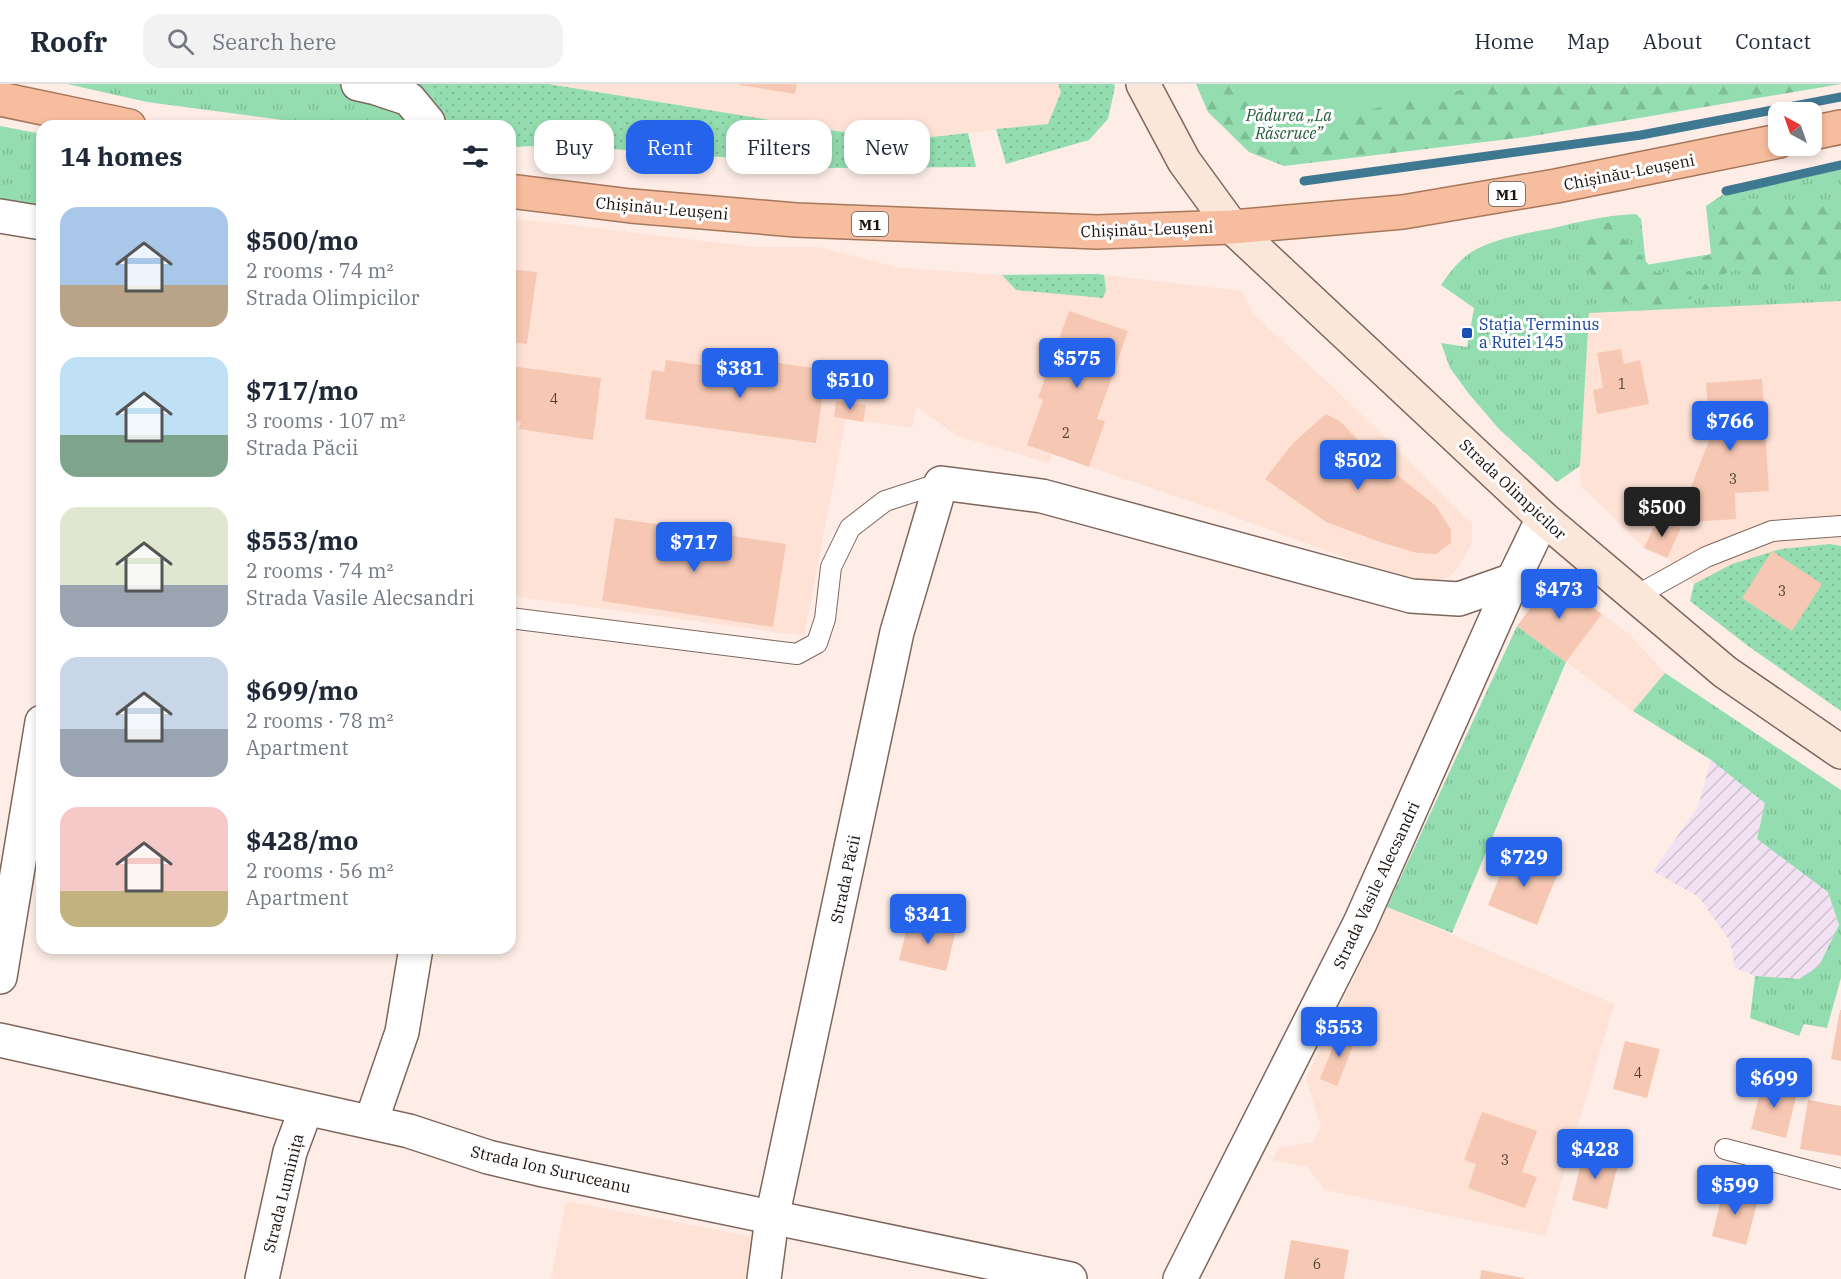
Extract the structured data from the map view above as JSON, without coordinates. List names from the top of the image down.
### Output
{
  "streets": {
    "highway": ["Chișinău-Leușeni", "M1"],
    "main road": ["Strada Olimpicilor"],
    "street": [
      "Strada Păcii",
      "Strada Vasile Alecsandri",
      "Strada Ion Suruceanu",
      "Strada Luminița"
    ]
  },
  "crossings": [
    ["Chișinău-Leușeni", "Strada Olimpicilor"],
    ["Strada Olimpicilor", "Strada Vasile Alecsandri"],
    ["Strada Păcii", "Strada Ion Suruceanu"],
    ["Strada Ion Suruceanu", "Strada Luminița"]
  ],
  "parks": ["Pădurea „La Răscruce”"],
  "places": {
    "transit": ["Stația Terminus a Rutei 145"]
  },
  "house_numbers": [
    "1",
    "4",
    "2",
    "3",
    "3",
    "4",
    "3",
    "6"
  ],
  "north": "top left",
  "page": {
    "header": "Roofr",
    "search": "Search here",
    "nav": [
      "Home",
      "Map",
      "About",
      "Contact"
    ],
    "chip": [
      "Buy",
      "Rent",
      "Filters",
      "New"
    ],
    "heading": "14 homes",
    "list": [
      {
        "name": "$500/mo",
        "note": "2 rooms · 74 m² · Strada Olimpicilor"
      },
      {
        "name": "$717/mo",
        "note": "3 rooms · 107 m² · Strada Păcii"
      },
      {
        "name": "$553/mo",
        "note": "2 rooms · 74 m² · Strada Vasile Alecsandri"
      },
      {
        "name": "$699/mo",
        "note": "2 rooms · 78 m² · Apartment"
      },
      {
        "name": "$428/mo",
        "note": "2 rooms · 56 m² · Apartment"
      }
    ],
    "price": [
      "$575",
      "$381",
      "$510",
      "$766",
      "$502",
      "$500",
      "$717",
      "$473",
      "$729",
      "$341",
      "$553",
      "$699",
      "$428",
      "$599"
    ]
  }
}
